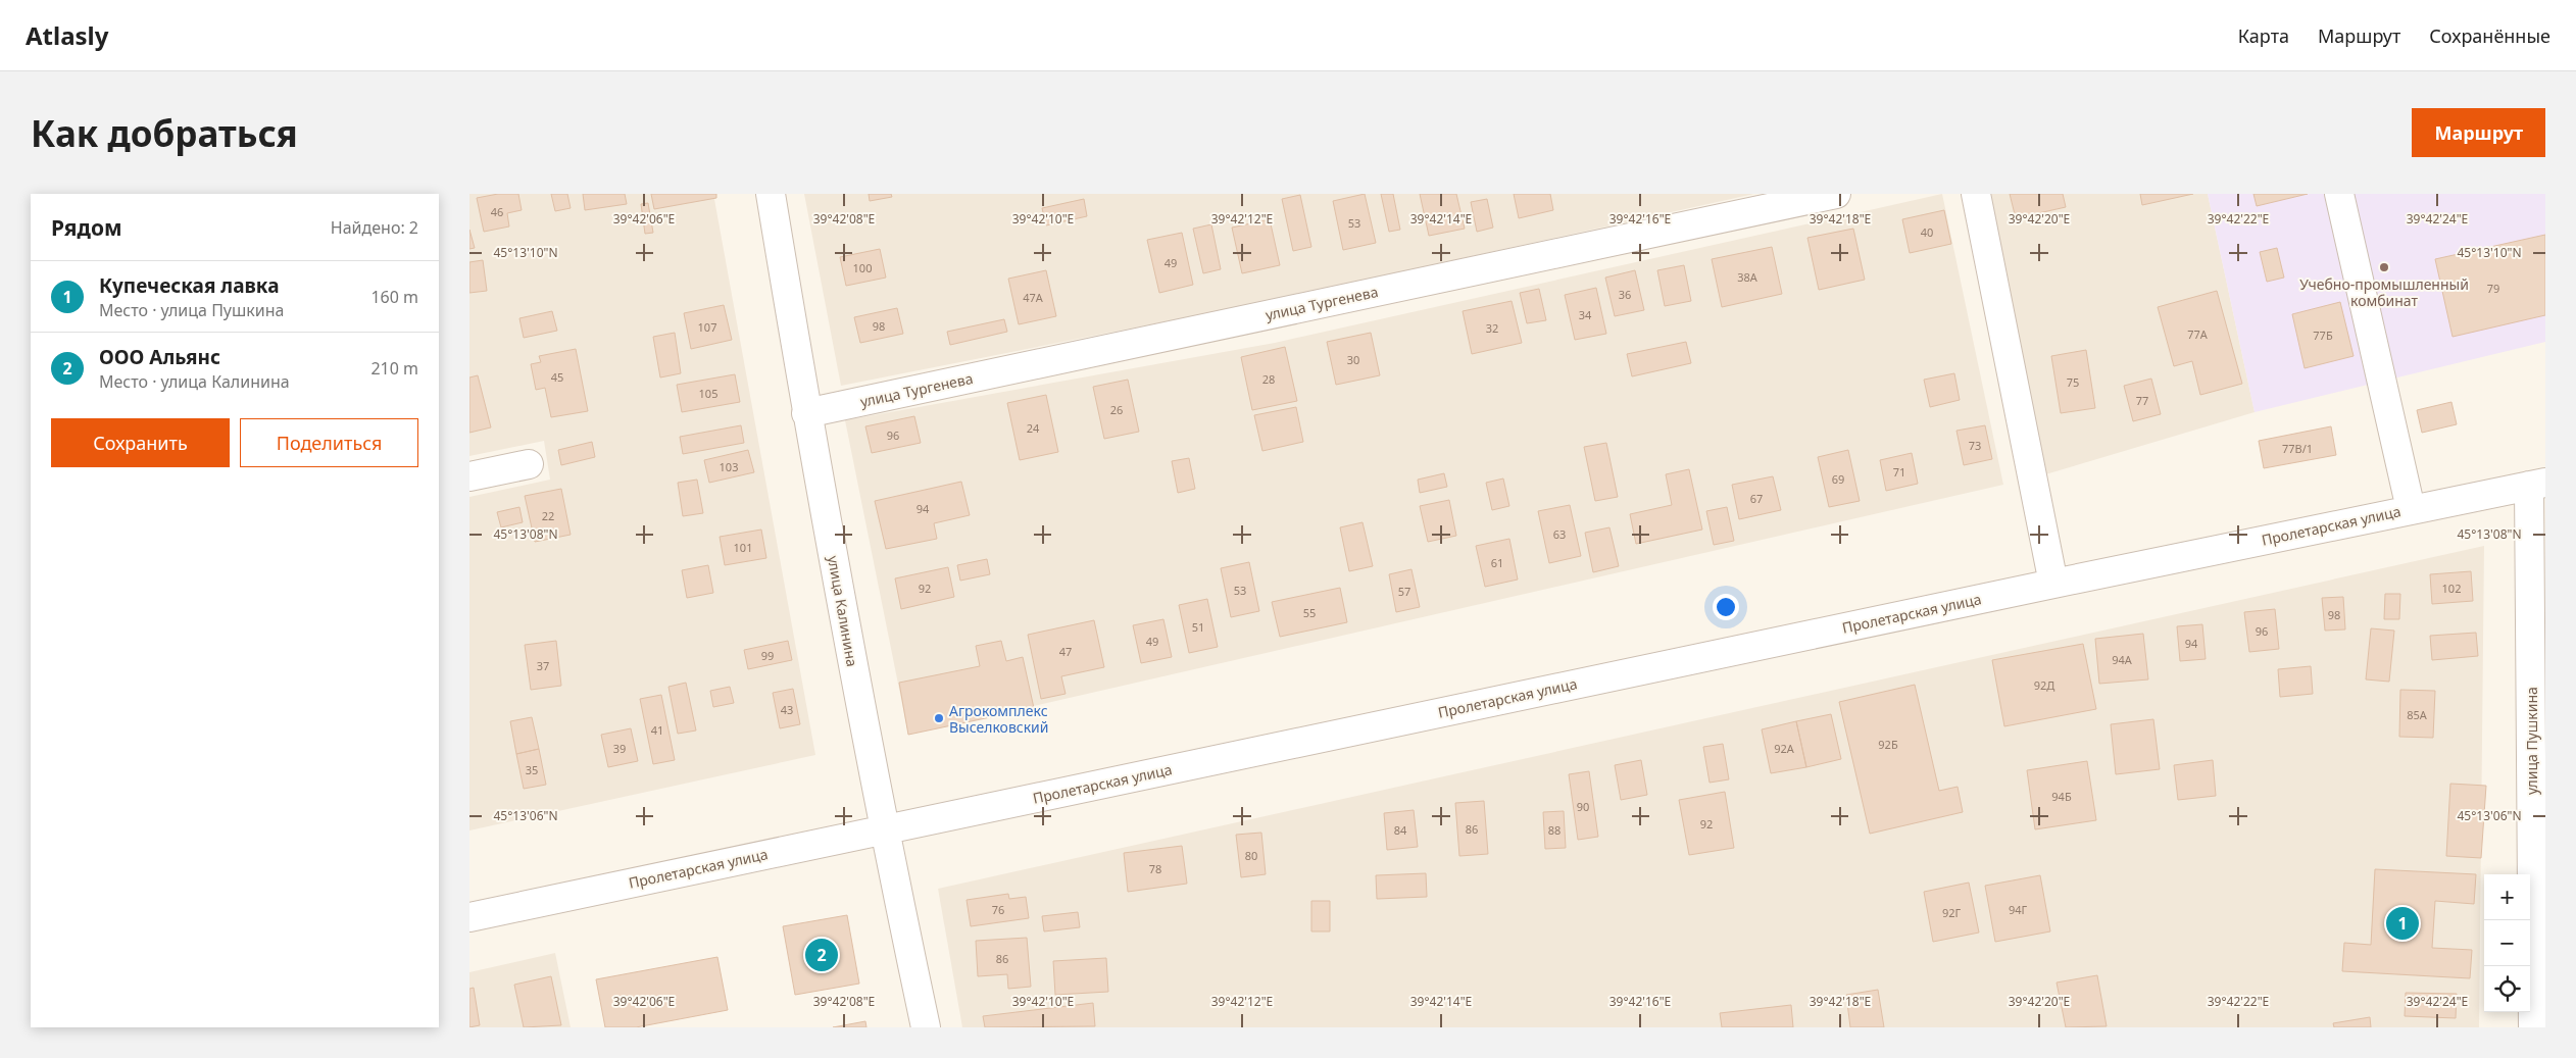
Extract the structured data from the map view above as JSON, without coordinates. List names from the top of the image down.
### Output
{
  "streets": {
    "street": [
      "улица Тургенева",
      "Пролетарская улица",
      "улица Калинина",
      "улица Пушкина"
    ]
  },
  "crossings": [
    ["улица Тургенева", "улица Калинина"],
    ["Пролетарская улица", "улица Калинина"],
    ["Пролетарская улица", "улица Пушкина"]
  ],
  "places": ["Учебно-промышленный комбинат", "Агрокомплекс Выселковский"],
  "house_numbers": [
    "46",
    "53",
    "40",
    "49",
    "100",
    "38А",
    "79",
    "36",
    "47А",
    "34",
    "98",
    "107",
    "32",
    "77А",
    "77Б",
    "30",
    "45",
    "28",
    "75",
    "105",
    "77",
    "26",
    "24",
    "96",
    "73",
    "77В/1",
    "103",
    "71",
    "69",
    "67",
    "94",
    "22",
    "63",
    "101",
    "61",
    "92",
    "102",
    "53",
    "57",
    "55",
    "98",
    "51",
    "96",
    "49",
    "94",
    "47",
    "99",
    "94А",
    "37",
    "92Д",
    "43",
    "85А",
    "41",
    "92Б",
    "39",
    "92А",
    "35",
    "94Б",
    "90",
    "92",
    "86",
    "84",
    "88",
    "80",
    "78",
    "76",
    "94Г",
    "92Г",
    "86"
  ],
  "page": {
    "header": "Atlasly",
    "nav": ["Карта", "Маршрут", "Сохранённые"],
    "buttons": [
      "Маршрут",
      ["Сохранить", "Поделиться"]
    ],
    "title": "Как добраться",
    "heading": ["Рядом", "Найдено: 2"],
    "list": [
      {
        "mark": "1",
        "name": "Купеческая лавка",
        "note": "Место · улица Пушкина",
        "value": "160 m"
      },
      {
        "mark": "2",
        "name": "ООО Альянс",
        "note": "Место · улица Калинина",
        "value": "210 m"
      }
    ],
    "map_buttons": ["+", "−"],
    "pins": ["1", "2"]
  },
  "coordinates": [
    "39°42'06\"E",
    "39°42'08\"E",
    "39°42'10\"E",
    "39°42'12\"E",
    "39°42'14\"E",
    "39°42'16\"E",
    "39°42'18\"E",
    "39°42'20\"E",
    "39°42'22\"E",
    "39°42'24\"E",
    "45°13'10\"N",
    "45°13'08\"N",
    "45°13'06\"N"
  ]
}
